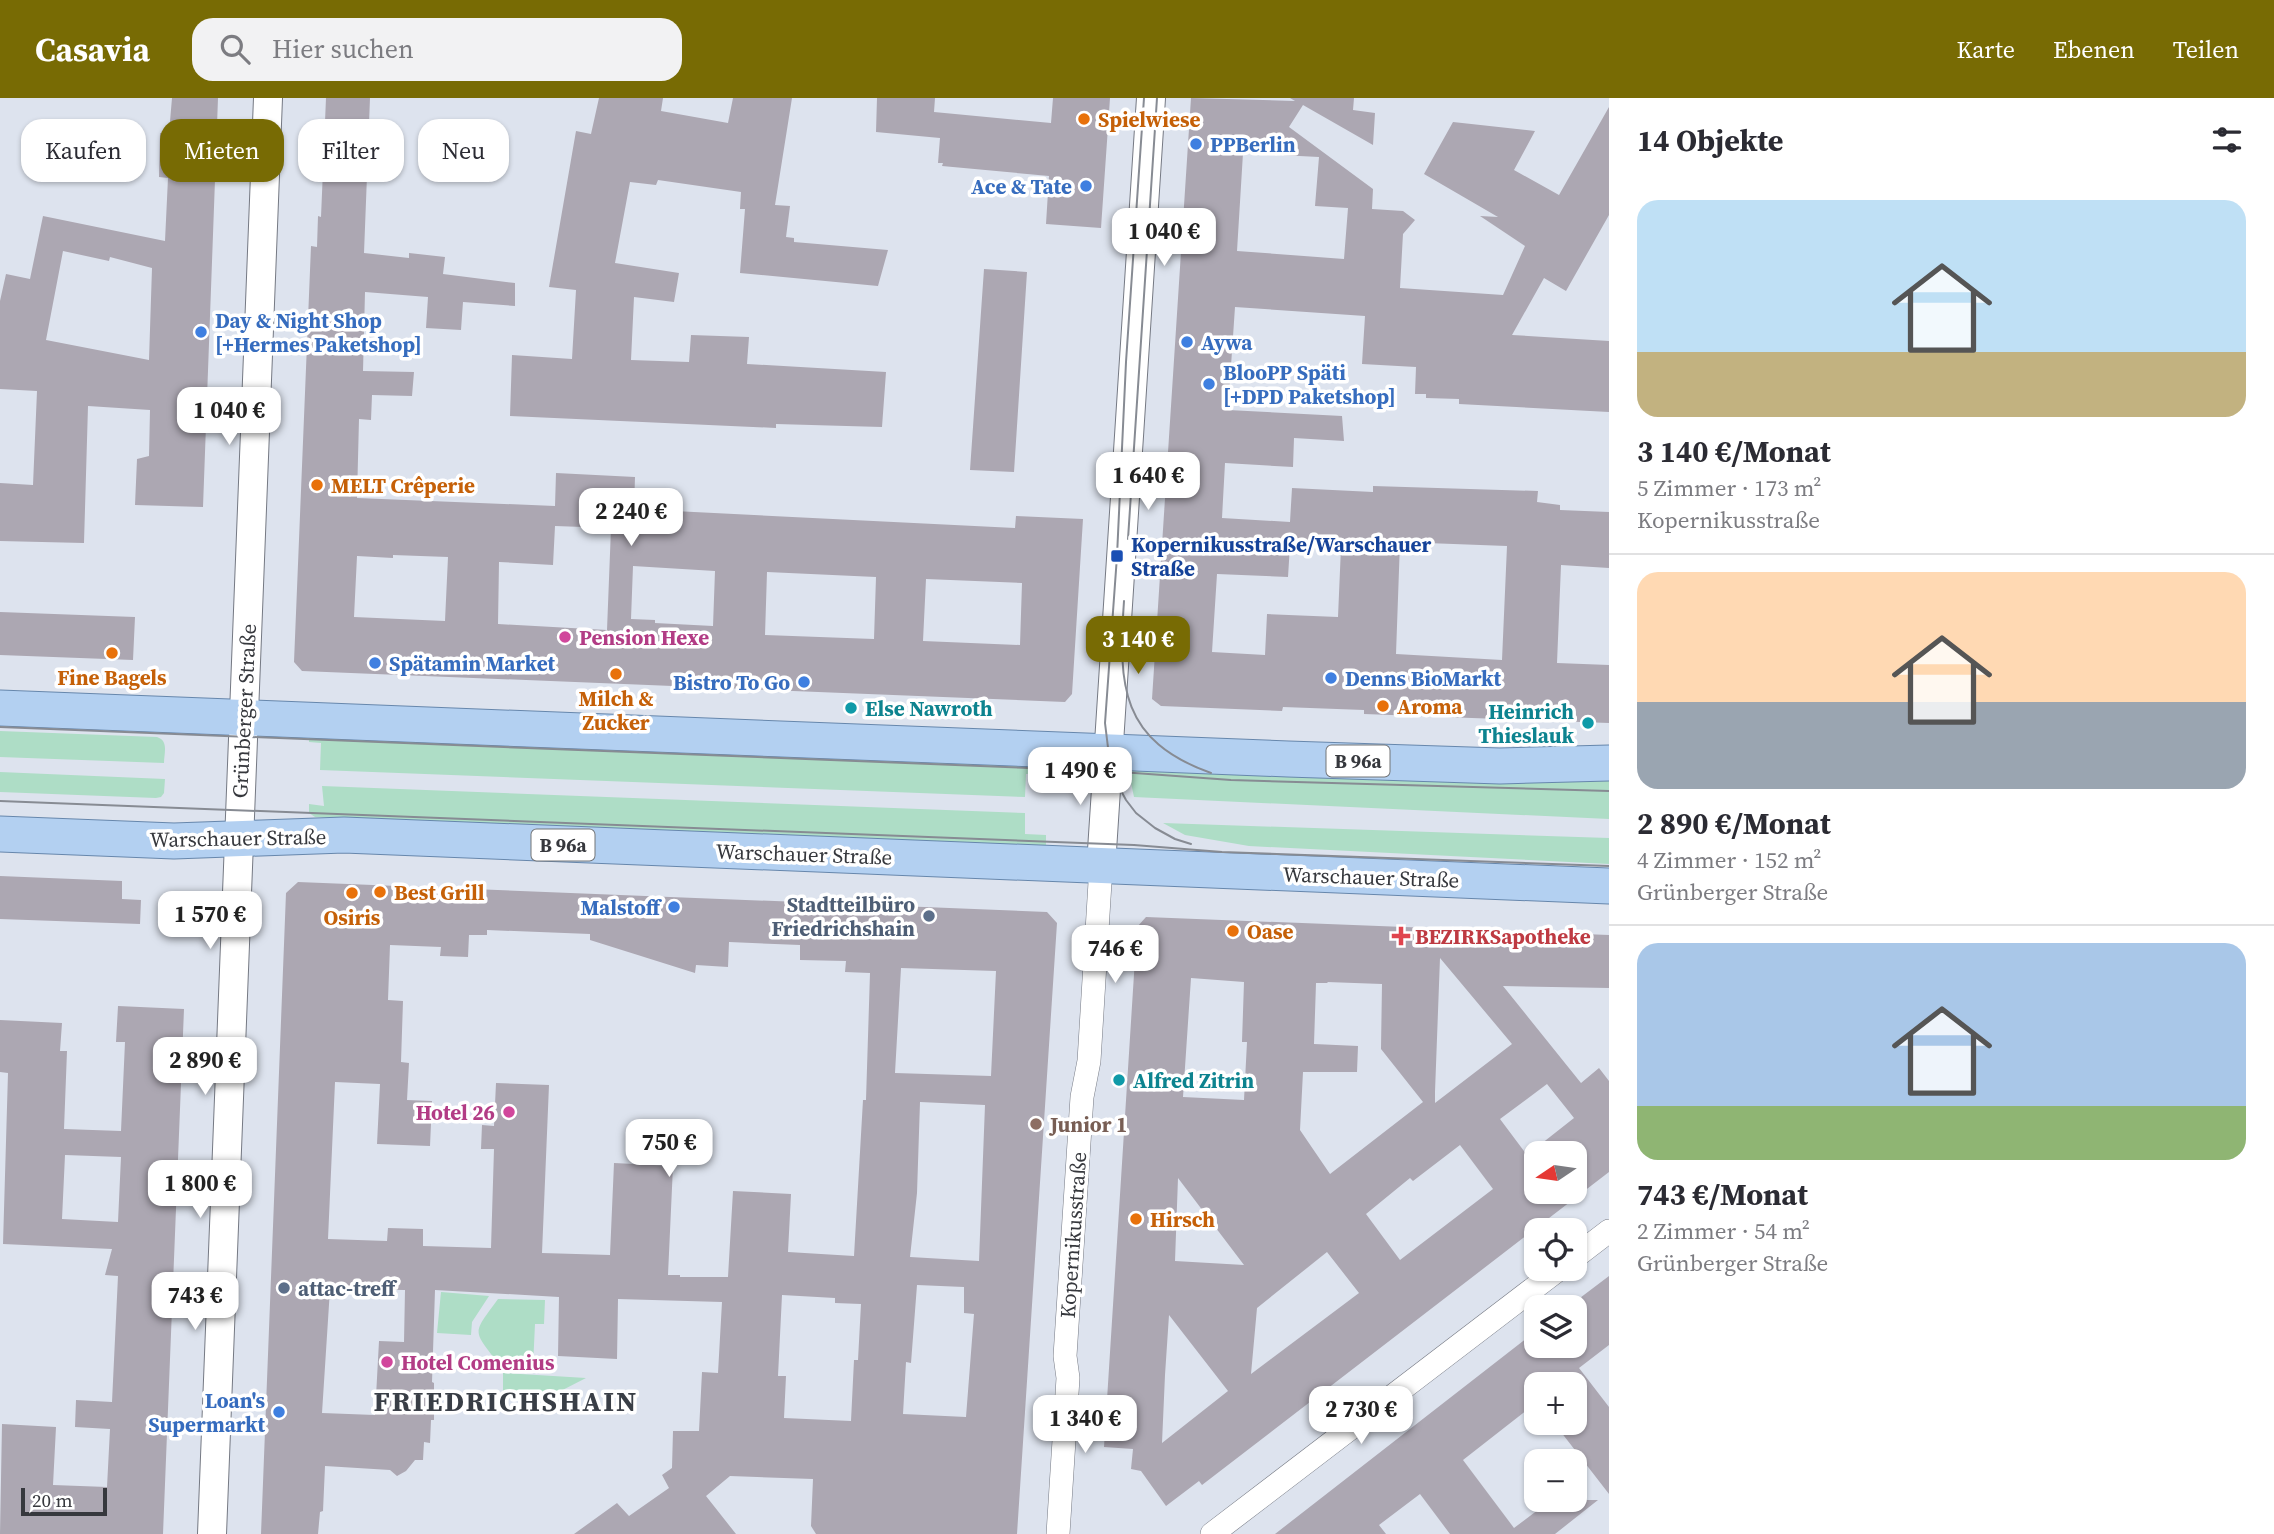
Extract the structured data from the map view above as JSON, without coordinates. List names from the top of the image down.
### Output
{
  "streets": {
    "main road": ["B 96a", "Warschauer Straße"],
    "street": ["Grünberger Straße", "Kopernikusstraße"]
  },
  "crossings": [
    ["Grünberger Straße", "B 96a"],
    ["Grünberger Straße", "Warschauer Straße"],
    ["B 96a", "Kopernikusstraße"],
    ["Warschauer Straße", "Kopernikusstraße"]
  ],
  "districts": ["FRIEDRICHSHAIN"],
  "places": {
    "other": [
      "Spielwiese",
      "PPBerlin",
      "Ace & Tate",
      "Day & Night Shop [+Hermes Paketshop]",
      "Aywa",
      "BlooPP Späti [+DPD Paketshop]",
      "MELT Crêperie",
      "Pension Hexe",
      "Fine Bagels",
      "Spätamin Market",
      "Milch & Zucker",
      "Denns BioMarkt",
      "Bistro To Go",
      "Aroma",
      "Else Nawroth",
      "Heinrich Thieslauk",
      "Best Grill",
      "Osiris",
      "Malstoff",
      "Stadtteilbüro Friedrichshain",
      "Oase",
      "Alfred Zitrin",
      "Hotel 26",
      "Junior 1",
      "Hirsch",
      "attac-treff",
      "Hotel Comenius",
      "Loan's Supermarkt"
    ],
    "transit": ["Kopernikusstraße/Warschauer Straße"],
    "health": ["BEZIRKSapotheke"]
  },
  "scale_bar": "20 m",
  "north": "left",
  "page": {
    "header": "Casavia",
    "search": "Hier suchen",
    "nav": ["Karte", "Ebenen", "Teilen"],
    "heading": "14 Objekte",
    "chip": [
      "Kaufen",
      "Mieten",
      "Filter",
      "Neu"
    ],
    "list": [
      {
        "name": "3 140 €/Monat",
        "note": "5 Zimmer · 173 m² · Kopernikusstraße"
      },
      {
        "name": "2 890 €/Monat",
        "note": "4 Zimmer · 152 m² · Grünberger Straße"
      },
      {
        "name": "743 €/Monat",
        "note": "2 Zimmer · 54 m² · Grünberger Straße"
      }
    ],
    "price": [
      "1 040 €",
      "1 040 €",
      "1 640 €",
      "2 240 €",
      "3 140 €",
      "1 490 €",
      "1 570 €",
      "746 €",
      "2 890 €",
      "750 €",
      "1 800 €",
      "743 €",
      "2 730 €",
      "1 340 €"
    ],
    "map_buttons": ["+", "−"],
    "scale": "20 m"
  }
}
